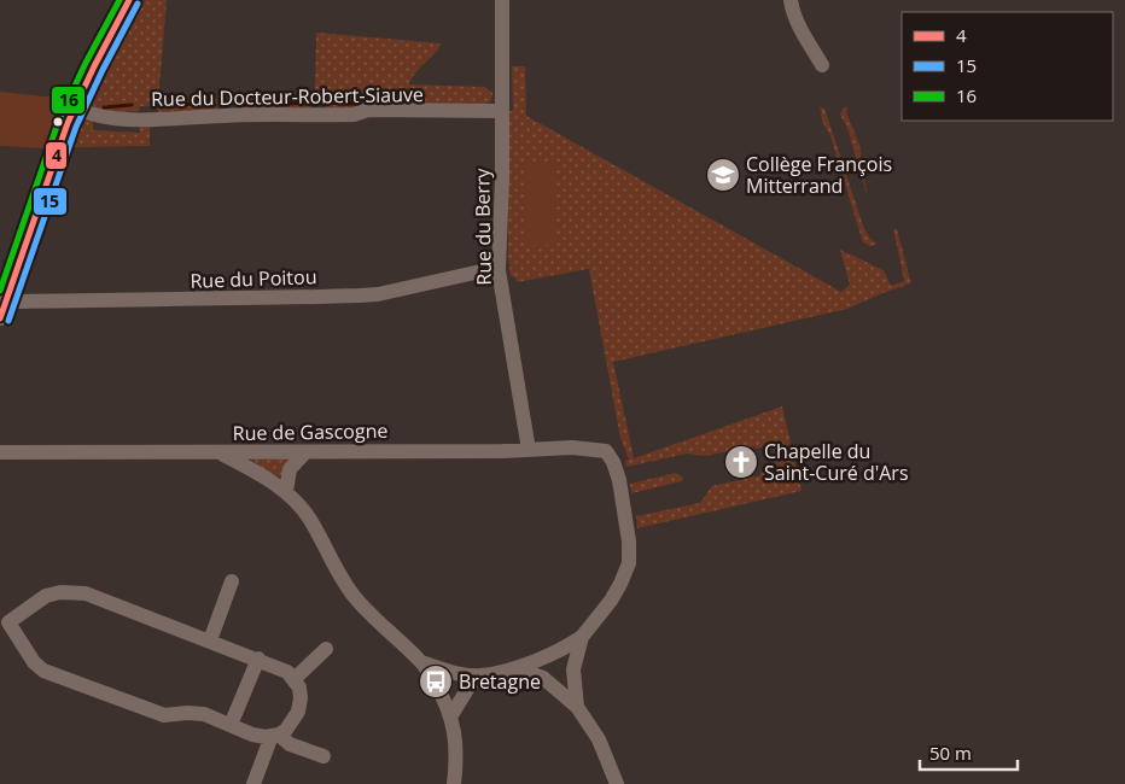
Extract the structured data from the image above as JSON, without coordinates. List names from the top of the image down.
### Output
{
  "streets": {
    "street": [
      "Rue du Docteur-Robert-Siauve",
      "Rue du Berry",
      "Rue du Poitou",
      "Rue de Gascogne"
    ]
  },
  "crossings": [
    ["Rue du Docteur-Robert-Siauve", "Rue du Berry"],
    ["Rue du Berry", "Rue du Poitou"],
    ["Rue du Berry", "Rue de Gascogne"]
  ],
  "places": {
    "school or university": ["Collège François Mitterrand"],
    "church": ["Chapelle du Saint-Curé d'Ars"],
    "bus stop": ["Bretagne"]
  },
  "lines": ["transit line 4", "transit line 16", "transit line 15"],
  "legend": ["4", "15", "16"],
  "scale_bar": "50 m"
}
